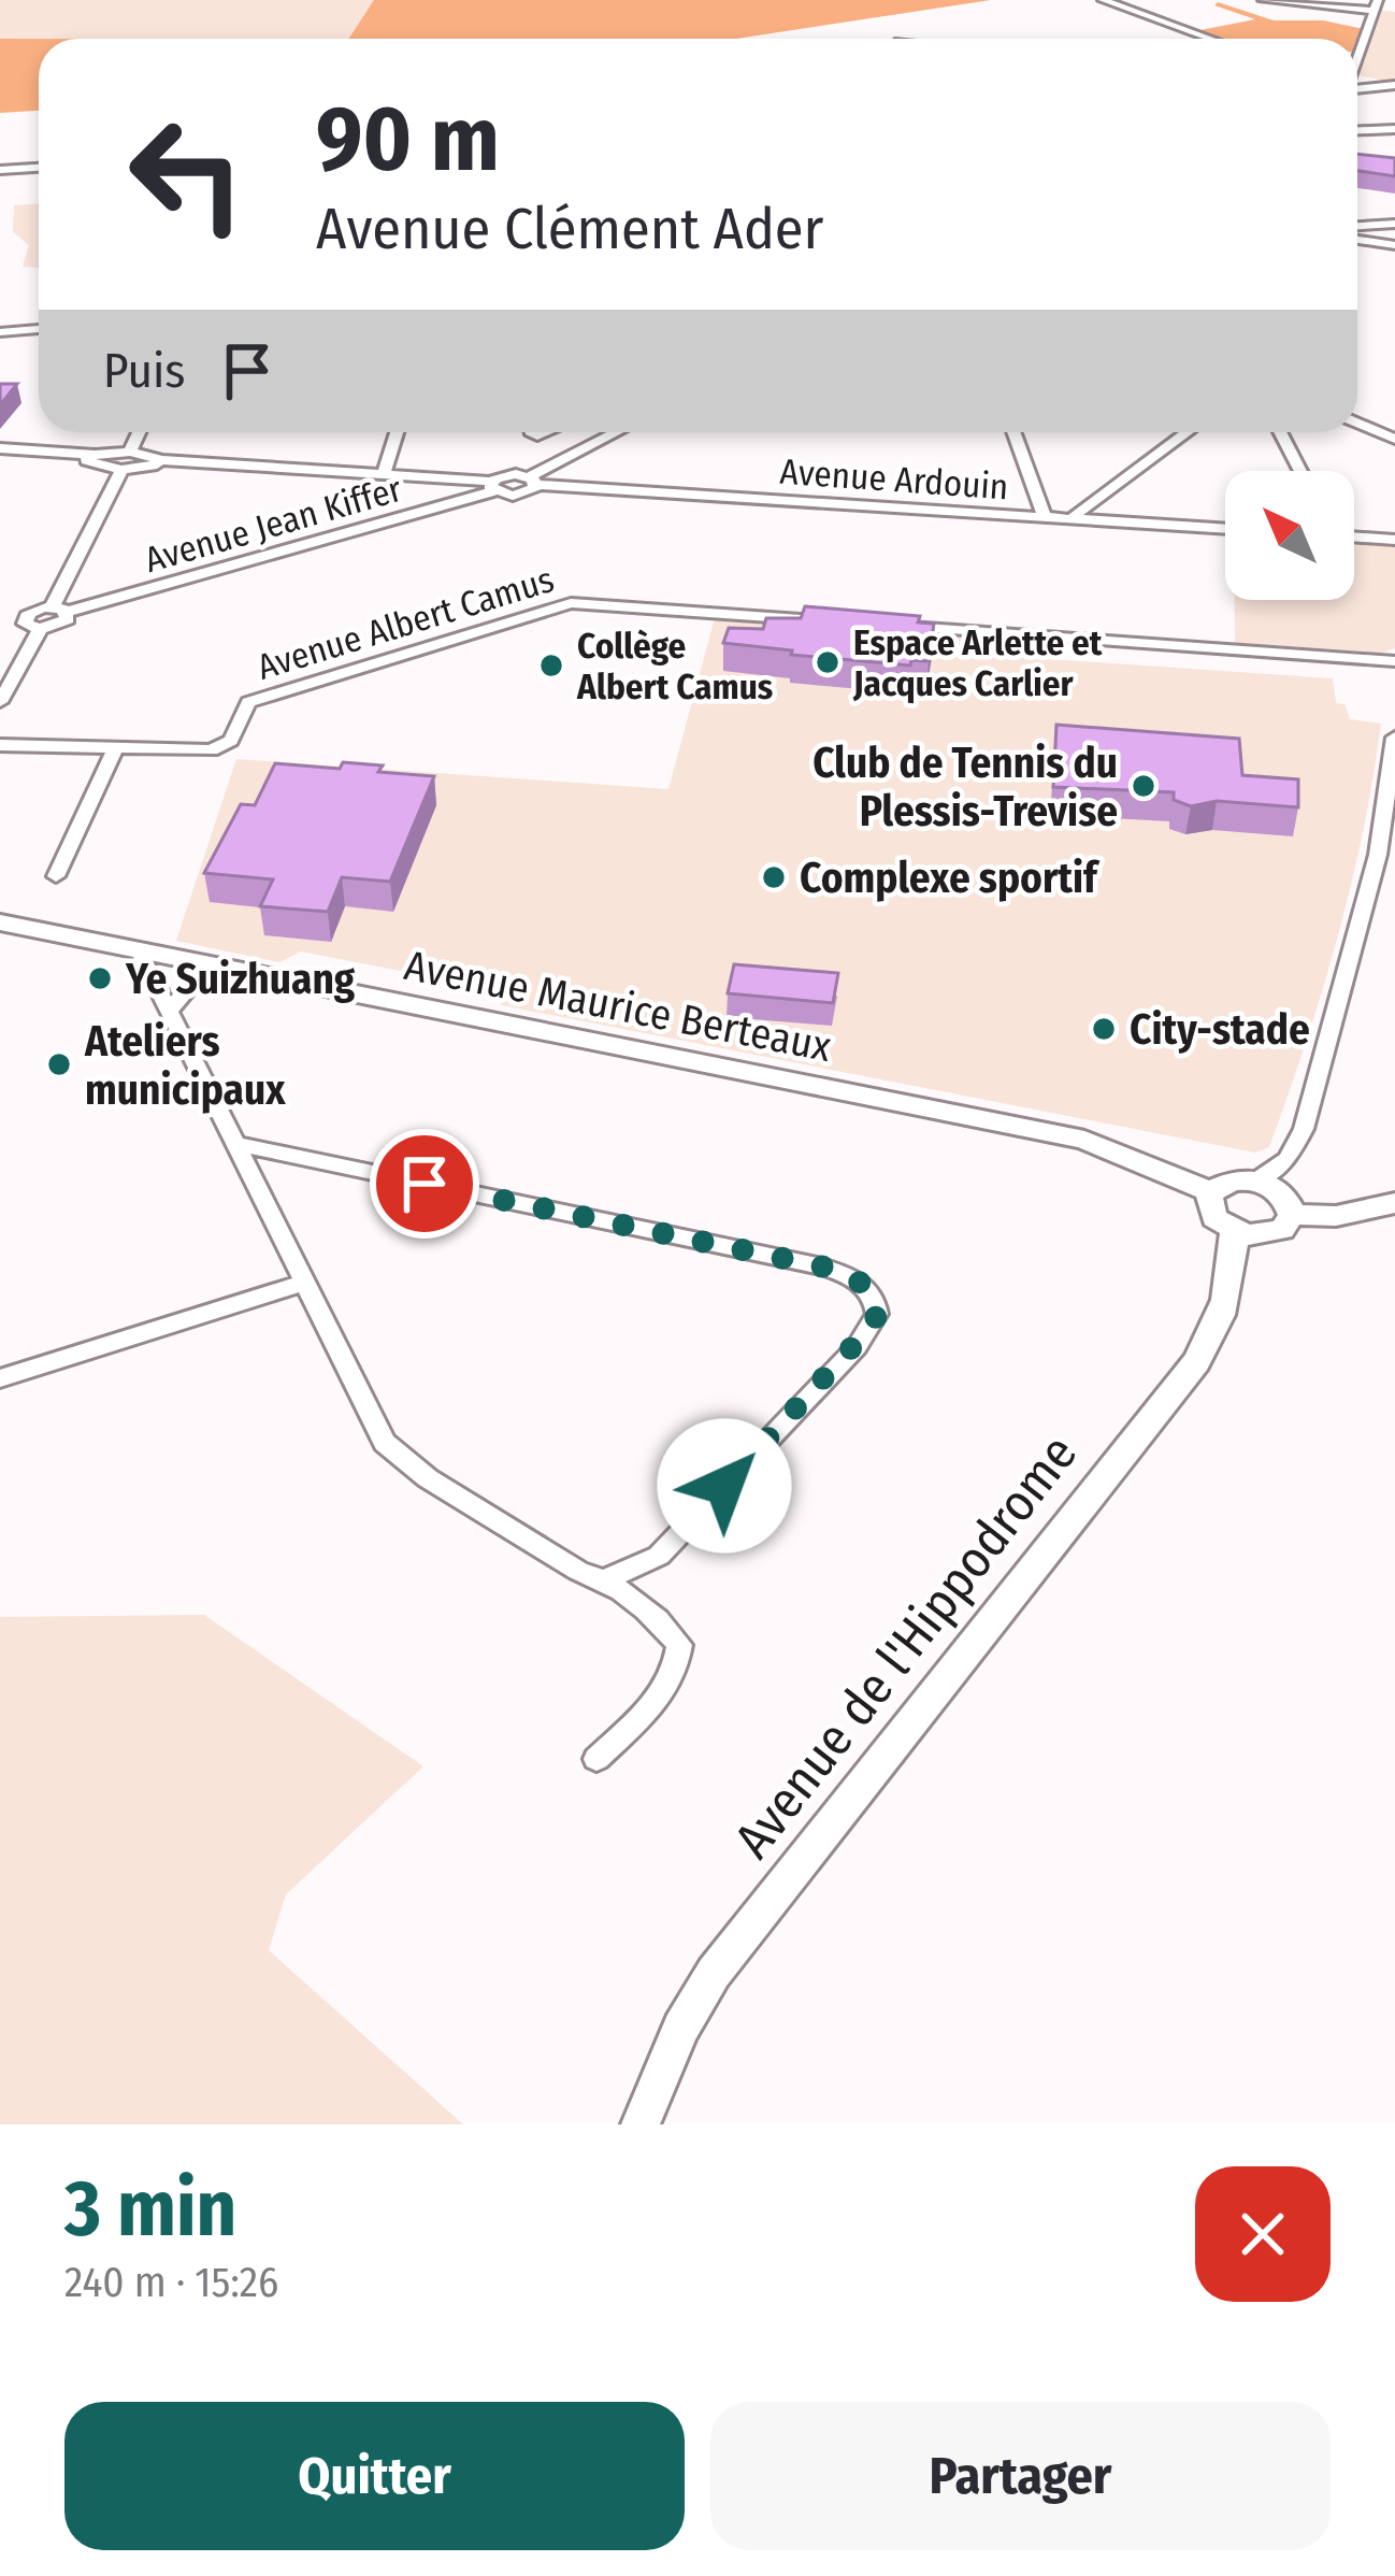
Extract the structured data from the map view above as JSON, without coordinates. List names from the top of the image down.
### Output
{
  "streets": {
    "main road": ["Avenue Maurice Berteaux", "Avenue de l'Hippodrome"],
    "street": ["Avenue Ardouin", "Avenue Jean Kiffer", "Avenue Albert Camus"]
  },
  "crossings": [
    ["Avenue Maurice Berteaux", "Avenue de l'Hippodrome"]
  ],
  "places": [
    "Espace Arlette et Jacques Carlier",
    "Collège Albert Camus",
    "Club de Tennis du Plessis-Trevise",
    "Complexe sportif",
    "Ye Suizhuang",
    "City-stade",
    "Ateliers municipaux"
  ],
  "north": "top left",
  "page": {
    "turn": ["90 m", "Avenue Clément Ader"],
    "then": "Puis",
    "heading": ["3 min", "240 m · 15:26"],
    "buttons": ["Quitter", "Partager"]
  }
}
